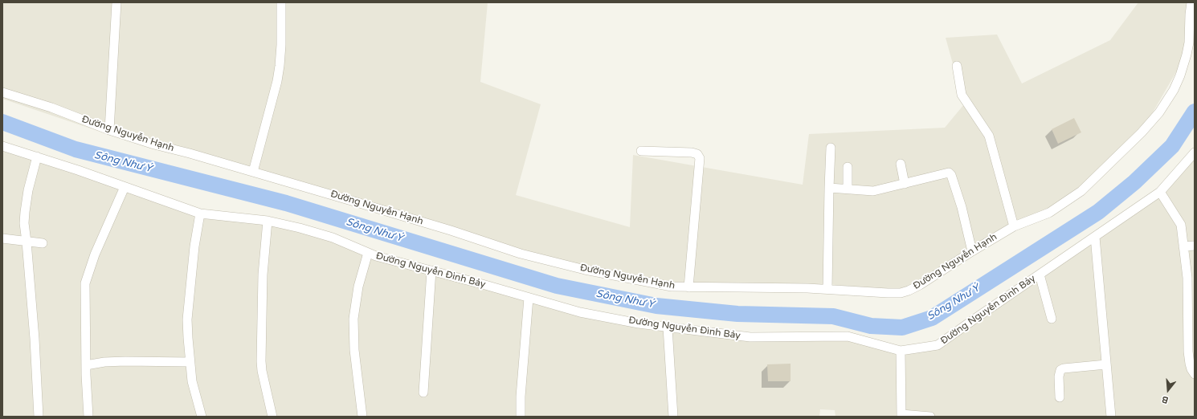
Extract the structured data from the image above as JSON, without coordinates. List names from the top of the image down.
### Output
{
  "streets": {
    "street": ["Đường Nguyễn Hạnh", "Đường Nguyễn Đình Bảy"]
  },
  "water": ["Sông Như Ý"],
  "north": "bottom"
}
